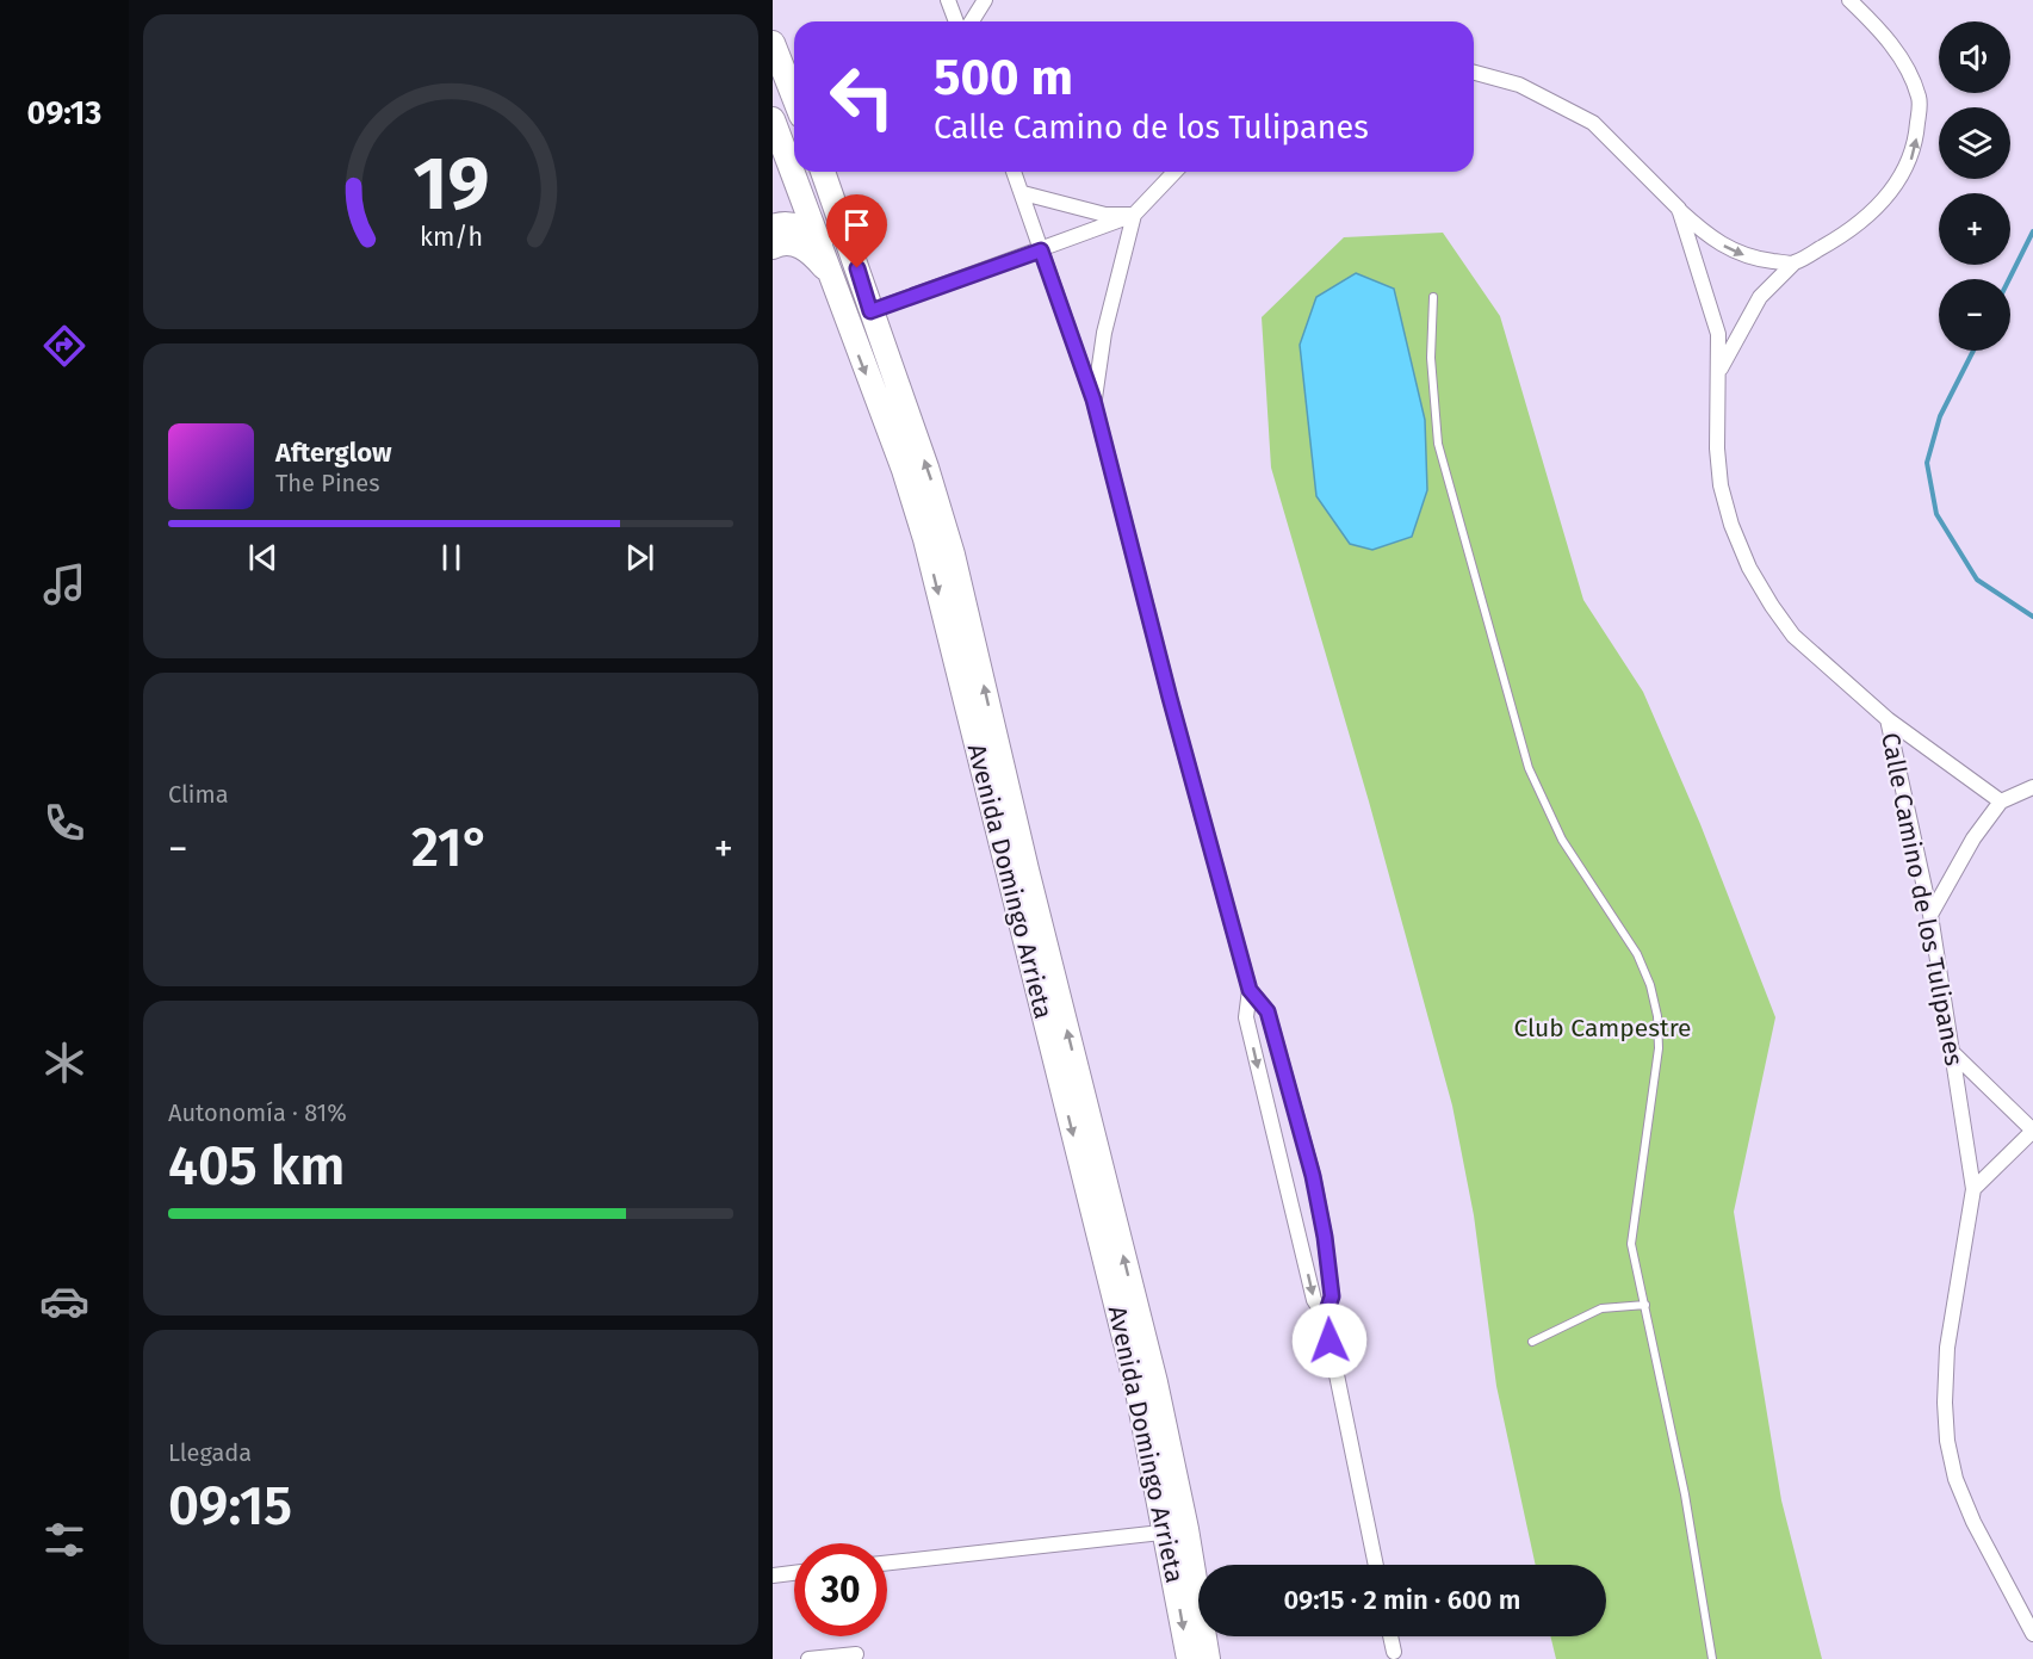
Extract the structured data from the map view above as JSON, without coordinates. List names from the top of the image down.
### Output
{
  "streets": {
    "main road": ["Avenida Domingo Arrieta"],
    "street": ["Calle Camino de los Tulipanes"]
  },
  "parks": ["Club Campestre"],
  "page": {
    "tabs": "09:13",
    "map_buttons": ["+", "−"],
    "turn": ["500 m", "Calle Camino de los Tulipanes"],
    "song": ["Afterglow", "The Pines"],
    "tile": [
      "Clima",
      ["Autonomía · 81%", "405 km"],
      ["Llegada", "09:15"]
    ],
    "heat": ["−", "21°", "+"],
    "limit": "30",
    "trip": "09:15 · 2 min · 600 m",
    "gauge": ["19", "km/h"]
  }
}
